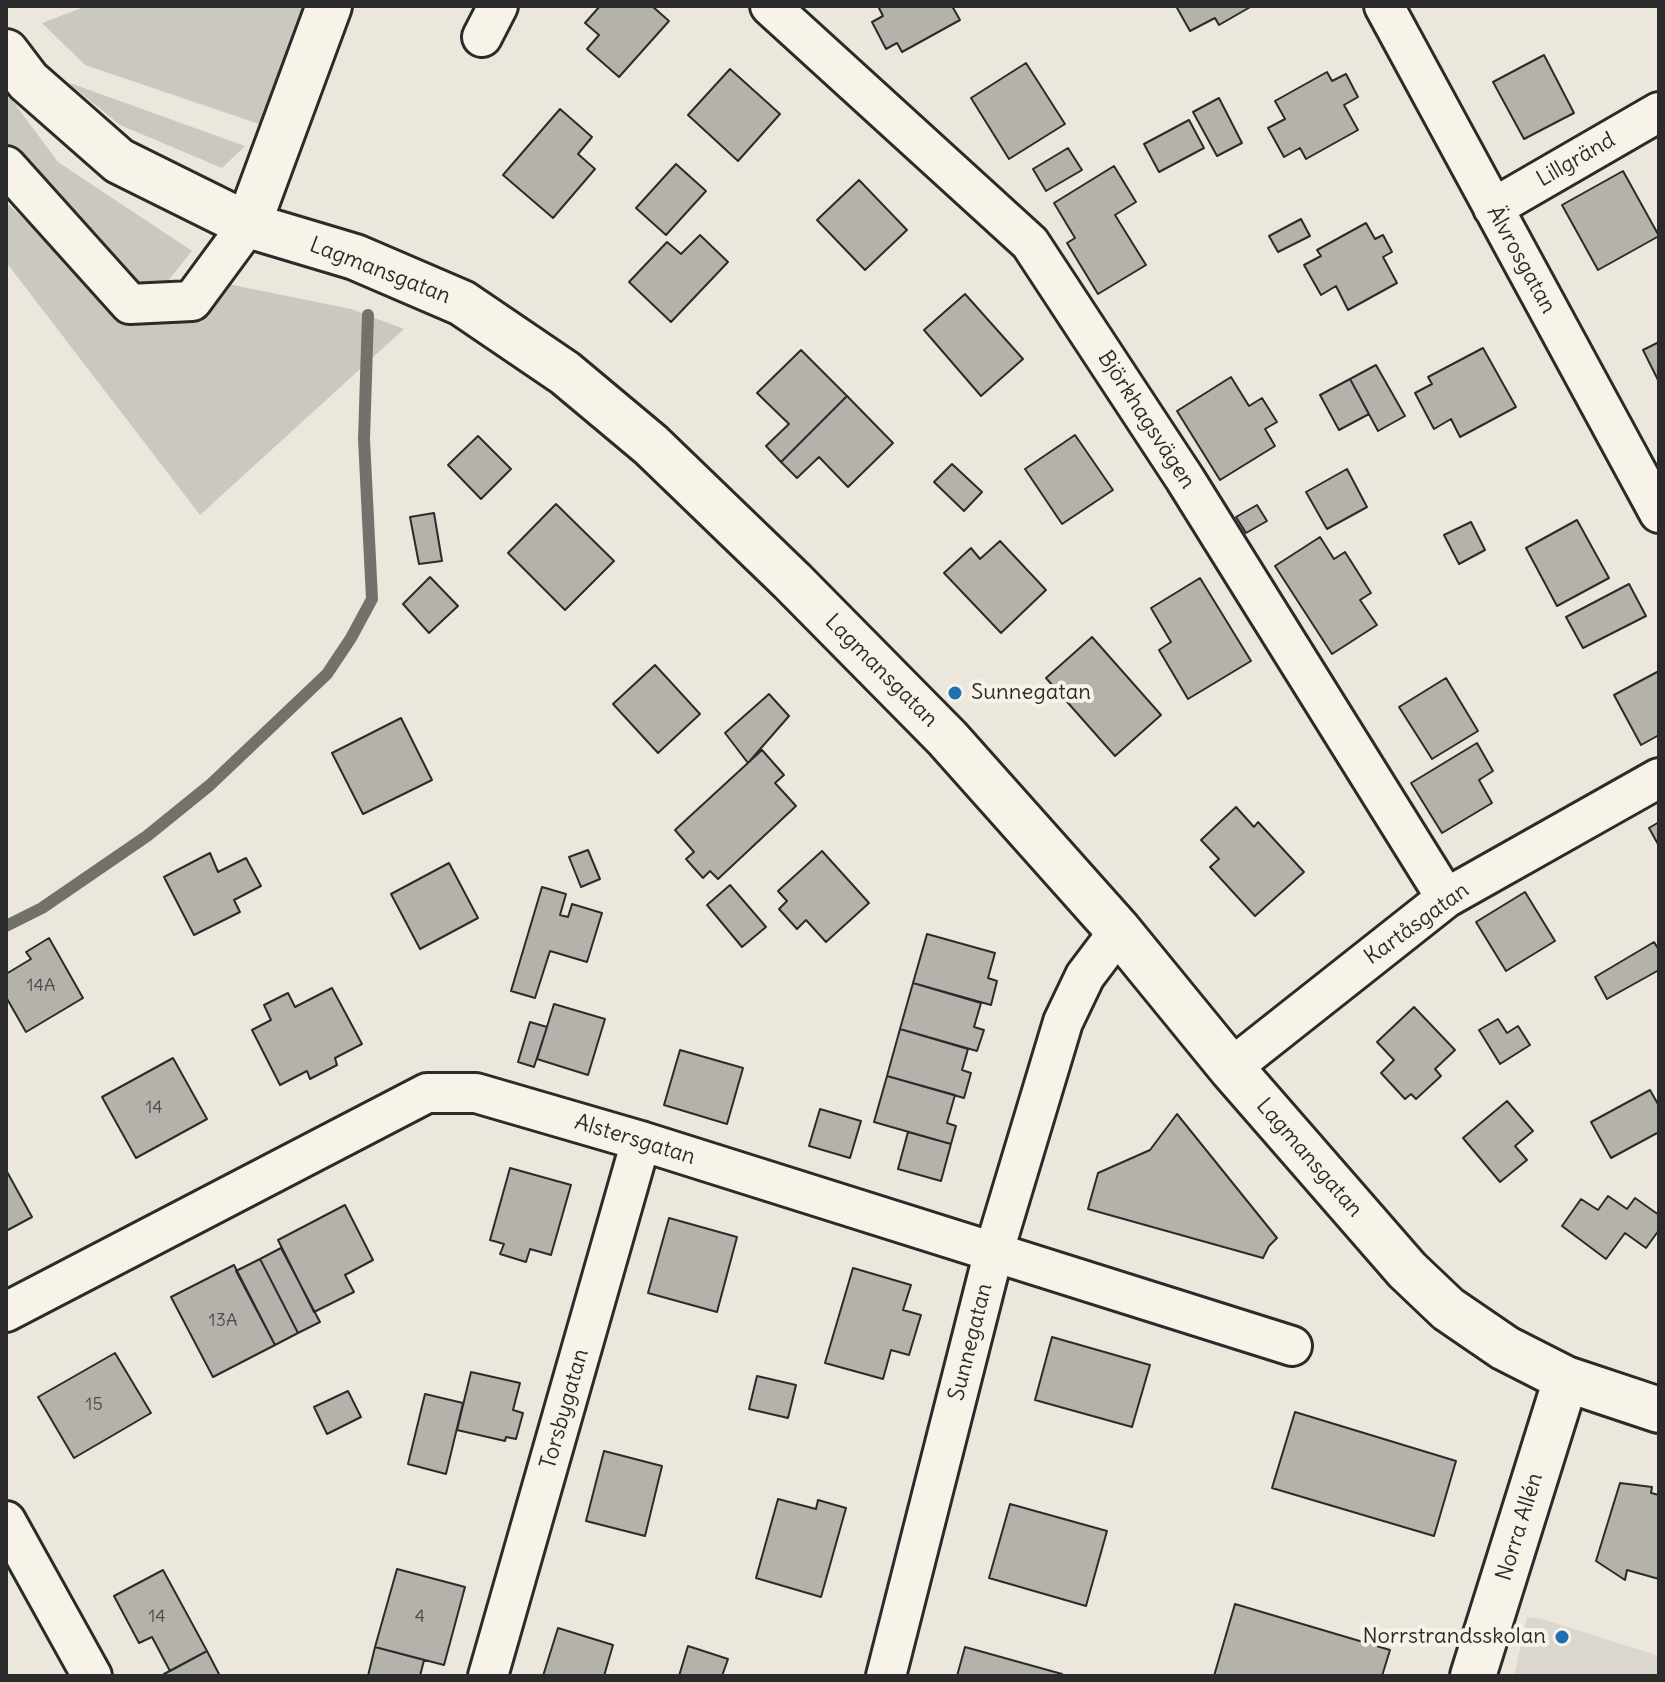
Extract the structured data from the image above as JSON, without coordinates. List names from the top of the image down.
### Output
{
  "streets": {
    "street": [
      "Lillgränd",
      "Älvrosgatan",
      "Lagmansgatan",
      "Björkhagsvägen",
      "Kartåsgatan",
      "Alstersgatan",
      "Sunnegatan",
      "Torsbygatan",
      "Norra Allén"
    ]
  },
  "crossings": [
    ["Lillgränd", "Älvrosgatan"],
    ["Lagmansgatan", "Kartåsgatan"],
    ["Lagmansgatan", "Sunnegatan"],
    ["Lagmansgatan", "Norra Allén"],
    ["Björkhagsvägen", "Kartåsgatan"],
    ["Alstersgatan", "Sunnegatan"],
    ["Alstersgatan", "Torsbygatan"]
  ],
  "places": ["Sunnegatan", "Norrstrandsskolan"],
  "house_numbers": [
    "14A",
    "14",
    "13A",
    "15",
    "14",
    "4"
  ]
}
